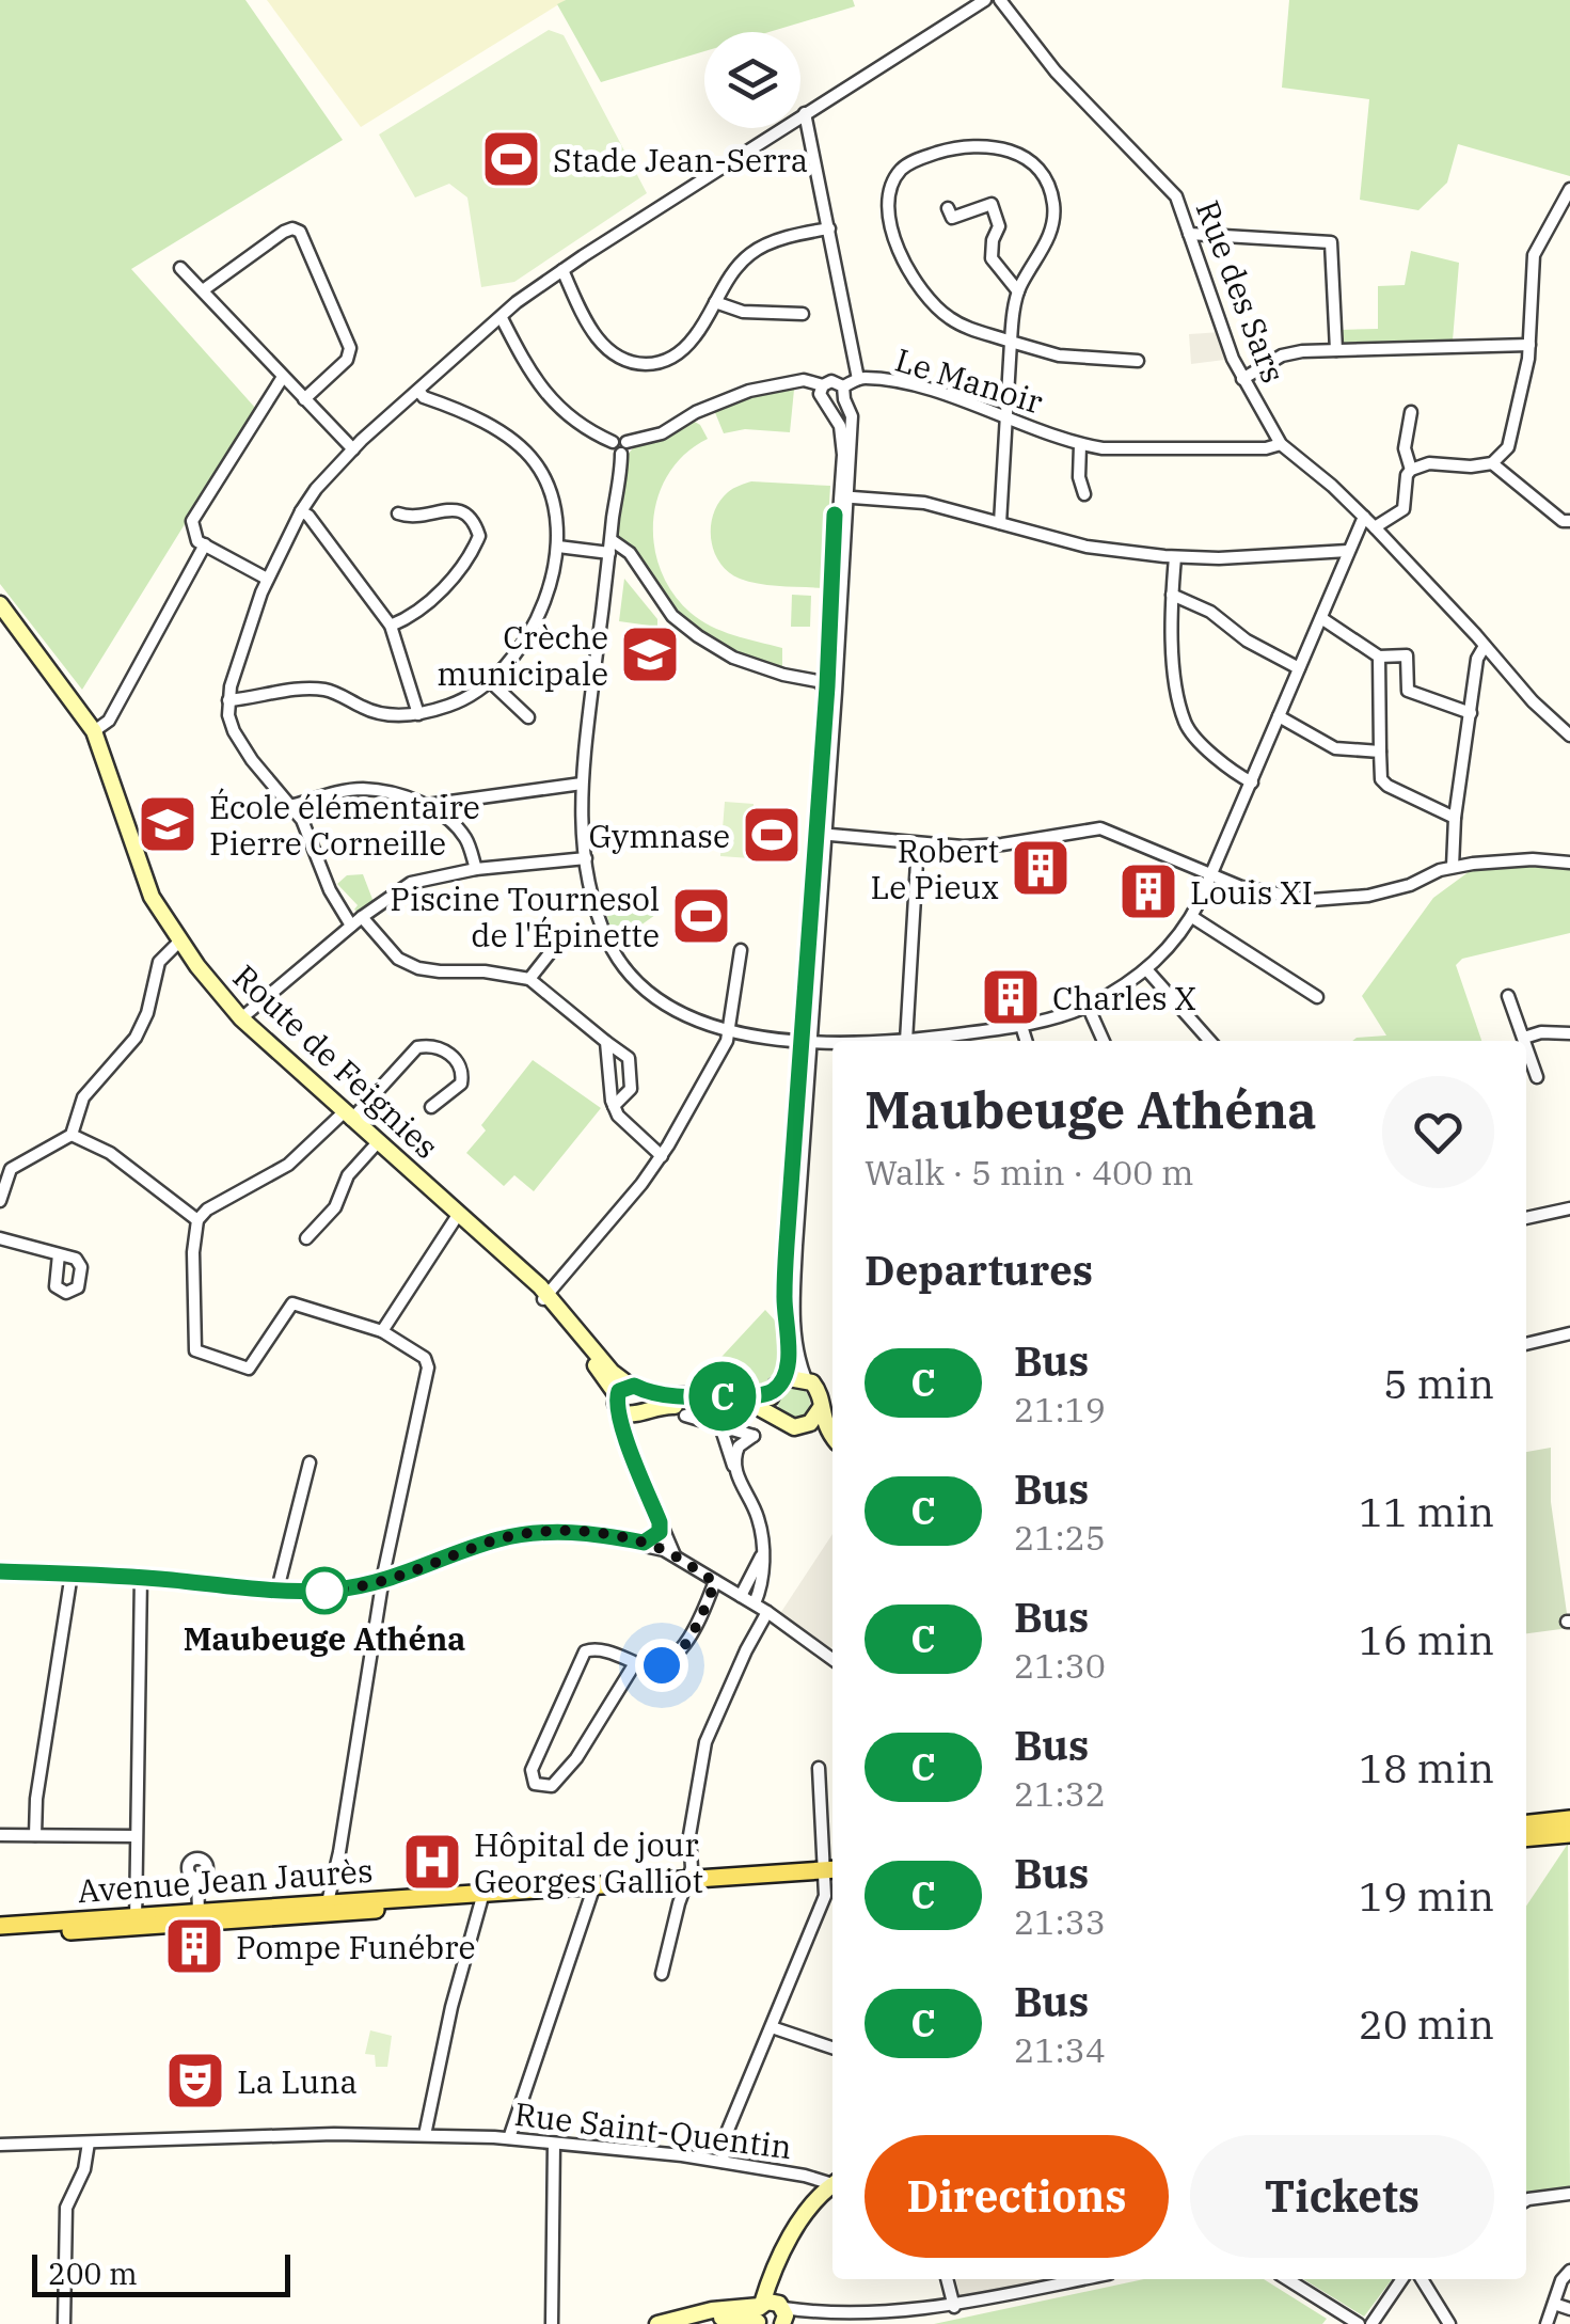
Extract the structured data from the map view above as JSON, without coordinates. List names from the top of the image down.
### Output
{
  "streets": {
    "main road": ["Avenue Jean Jaurès"],
    "street": [
      "Rue des Sars",
      "Le Manoir",
      "Route de Feignies",
      "Rue Saint-Quentin"
    ]
  },
  "crossings": [
    ["Rue des Sars", "Le Manoir"]
  ],
  "places": {
    "sports": ["Stade Jean-Serra", "Gymnase", "Piscine Tournesol de l'Épinette"],
    "school or university": ["Crèche municipale", "École élémentaire Pierre Corneille"],
    "building": [
      "Robert Le Pieux",
      "Louis XI",
      "Charles X",
      "Pompe Funébre"
    ],
    "other": ["Maubeuge Athéna"],
    "hospital": ["Hôpital de jour Georges Galliot"],
    "theatre": ["La Luna"]
  },
  "lines": ["bus line C"],
  "scale_bar": "200 m",
  "page": {
    "on_map": "C",
    "heading": [
      ["Maubeuge Athéna", "Walk · 5 min · 400 m"],
      "Departures"
    ],
    "list": [
      {
        "mark": "C",
        "name": "Bus",
        "note": "21:19",
        "value": "5 min"
      },
      {
        "mark": "C",
        "name": "Bus",
        "note": "21:25",
        "value": "11 min"
      },
      {
        "mark": "C",
        "name": "Bus",
        "note": "21:30",
        "value": "16 min"
      },
      {
        "mark": "C",
        "name": "Bus",
        "note": "21:32",
        "value": "18 min"
      },
      {
        "mark": "C",
        "name": "Bus",
        "note": "21:33",
        "value": "19 min"
      },
      {
        "mark": "C",
        "name": "Bus",
        "note": "21:34",
        "value": "20 min"
      }
    ],
    "buttons": ["Directions", "Tickets"],
    "scale": "200 m"
  }
}
